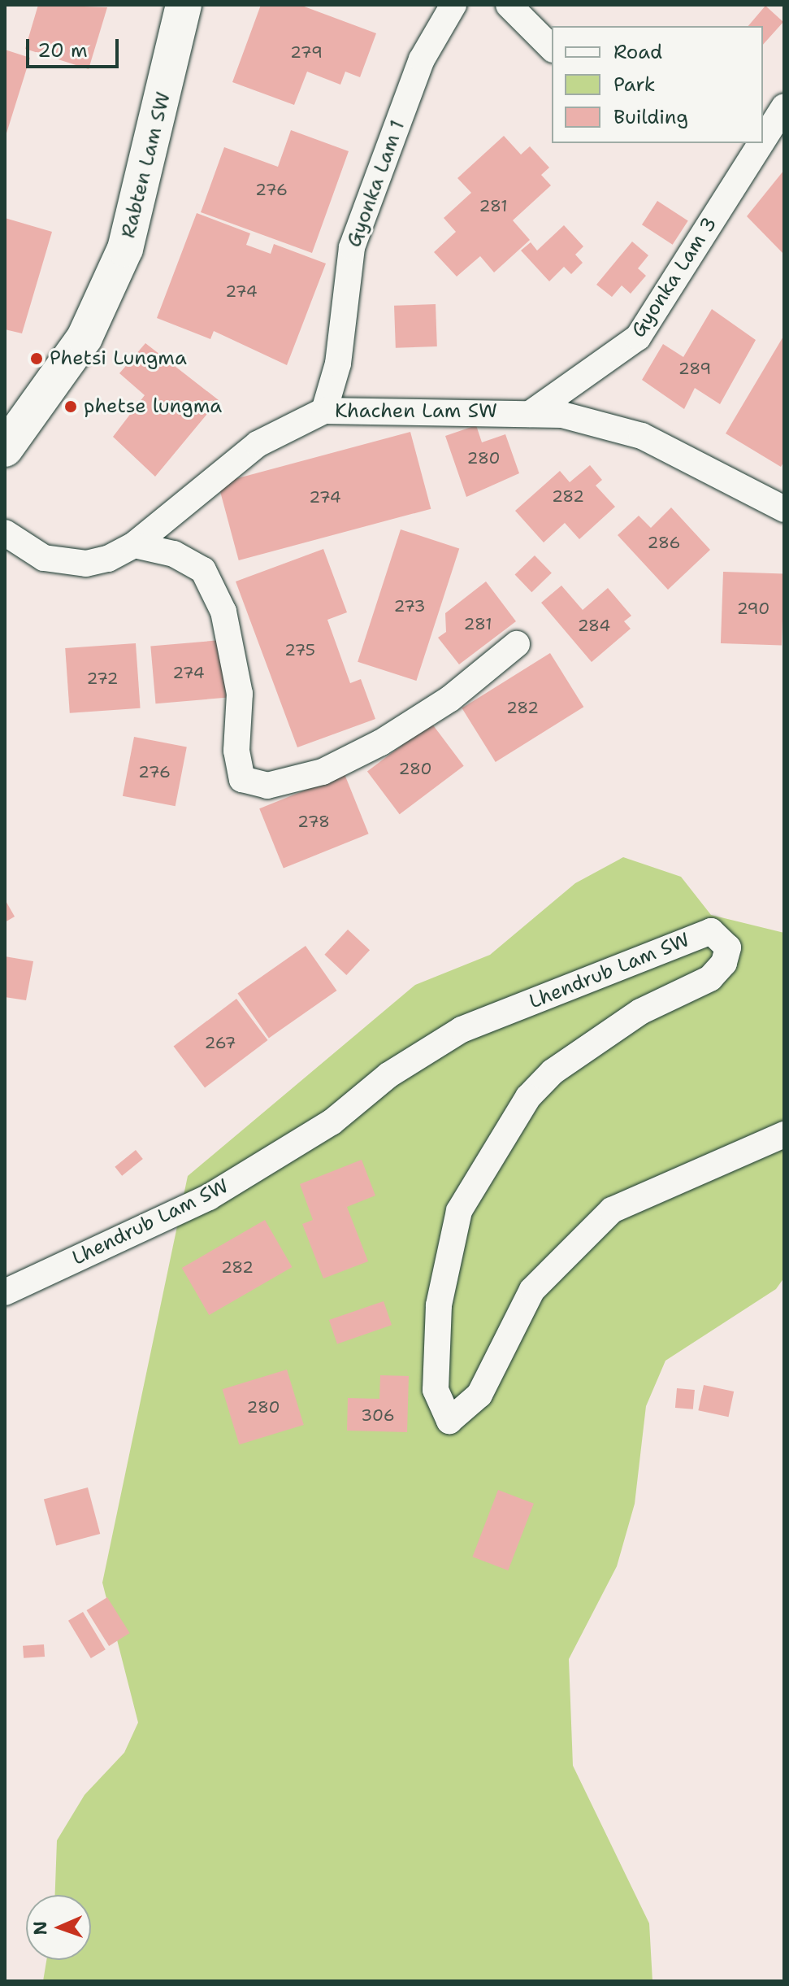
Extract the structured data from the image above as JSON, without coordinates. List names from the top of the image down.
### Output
{
  "streets": {
    "main road": ["Rabten Lam SW"],
    "street": [
      "Gyonka Lam 1",
      "Gyonka Lam 3",
      "Khachen Lam SW",
      "Lhendrub Lam SW"
    ]
  },
  "crossings": [
    ["Gyonka Lam 1", "Khachen Lam SW"],
    ["Gyonka Lam 3", "Khachen Lam SW"]
  ],
  "places": ["Phetsi Lungma", "phetse lungma"],
  "house_numbers": [
    "279",
    "276",
    "281",
    "274",
    "289",
    "280",
    "282",
    "274",
    "286",
    "273",
    "290",
    "281",
    "284",
    "275",
    "274",
    "272",
    "282",
    "280",
    "276",
    "278",
    "267",
    "282",
    "280",
    "306"
  ],
  "legend": ["Road", "Park", "Building"],
  "scale_bar": "20 m",
  "north": "left"
}
